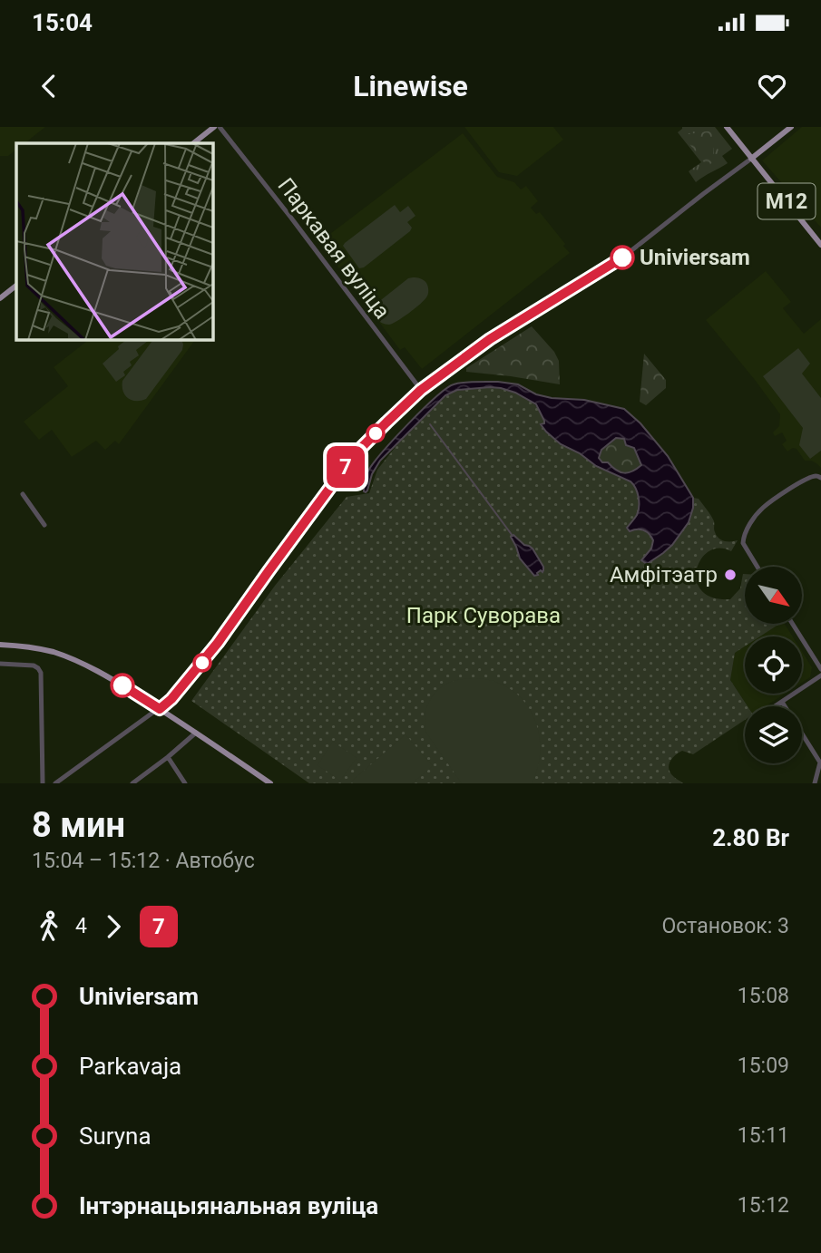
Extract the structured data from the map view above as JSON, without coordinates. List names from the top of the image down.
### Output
{
  "streets": {
    "main road": ["М12"],
    "street": ["Паркавая вуліца"]
  },
  "parks": ["Парк Суворава"],
  "places": ["Univiersam", "Амфітэатр"],
  "lines": ["bus line 7"],
  "north": "bottom right",
  "page": {
    "status": "15:04",
    "header": "Linewise",
    "on_map": "7",
    "heading": ["8 мин", "15:04 – 15:12 · Автобус", "2.80 Br"],
    "legs": ["4", "7", "Остановок: 3"],
    "list": [
      {
        "name": "Univiersam",
        "value": "15:08"
      },
      {
        "name": "Parkavaja",
        "value": "15:09"
      },
      {
        "name": "Suryna",
        "value": "15:11"
      },
      {
        "name": "Інтэрнацыянальная вуліца",
        "value": "15:12"
      }
    ]
  }
}
